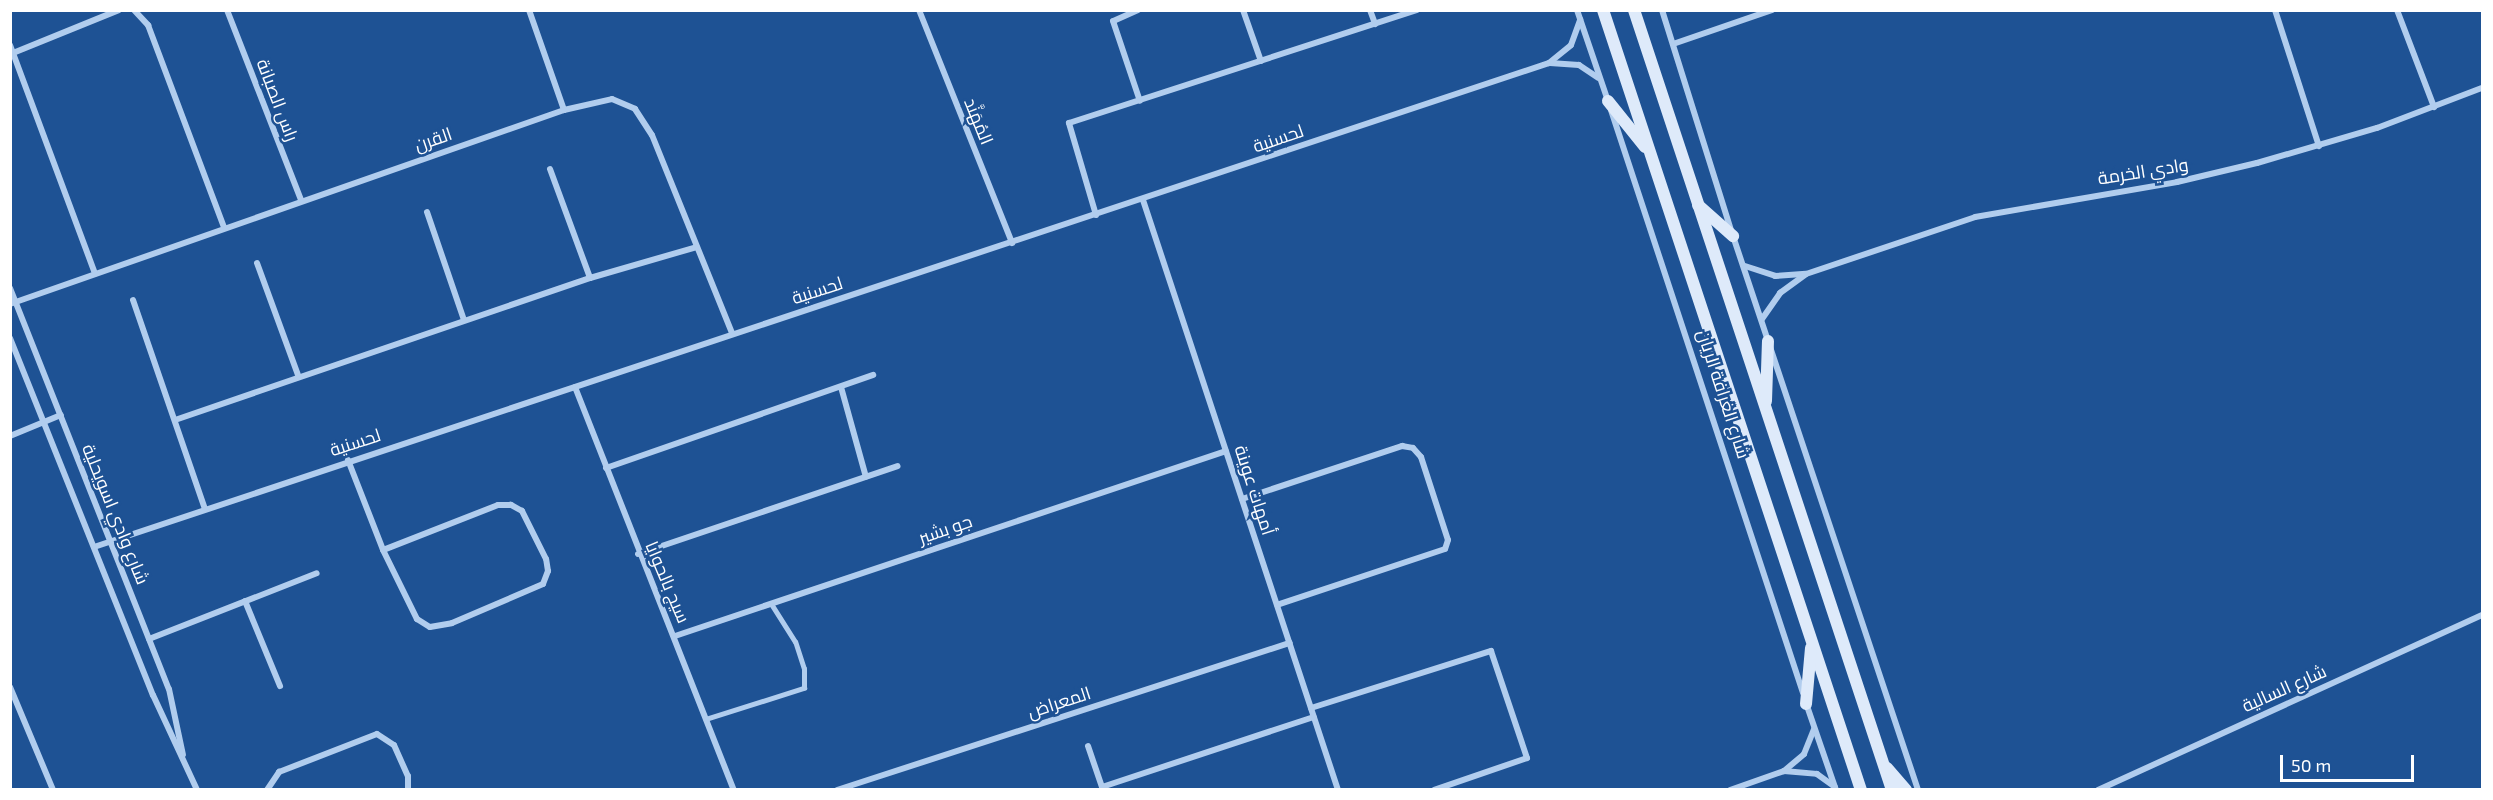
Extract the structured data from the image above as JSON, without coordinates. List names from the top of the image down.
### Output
{
  "streets": {
    "main road": ["شارع الغرافة الريان"],
    "street": [
      "راس الصبانة",
      "المُهَنَّد",
      "لحسنية",
      "القرن",
      "وادي الخرمة",
      "أمهات عوينة",
      "شارع وادي اسويحلية",
      "جو بشير",
      "سيج بالحوايا",
      "شارع السالية",
      "المعراض"
    ]
  },
  "crossings": [
    ["راس الصبانة", "القرن"],
    ["المُهَنَّد", "لحسنية"],
    ["لحسنية", "القرن"],
    ["لحسنية", "شارع الغرافة الريان"],
    ["لحسنية", "أمهات عوينة"],
    ["لحسنية", "شارع وادي اسويحلية"],
    ["لحسنية", "سيج بالحوايا"],
    ["القرن", "شارع وادي اسويحلية"],
    ["أمهات عوينة", "جو بشير"],
    ["أمهات عوينة", "المعراض"],
    ["جو بشير", "سيج بالحوايا"]
  ],
  "scale_bar": "50 m"
}
